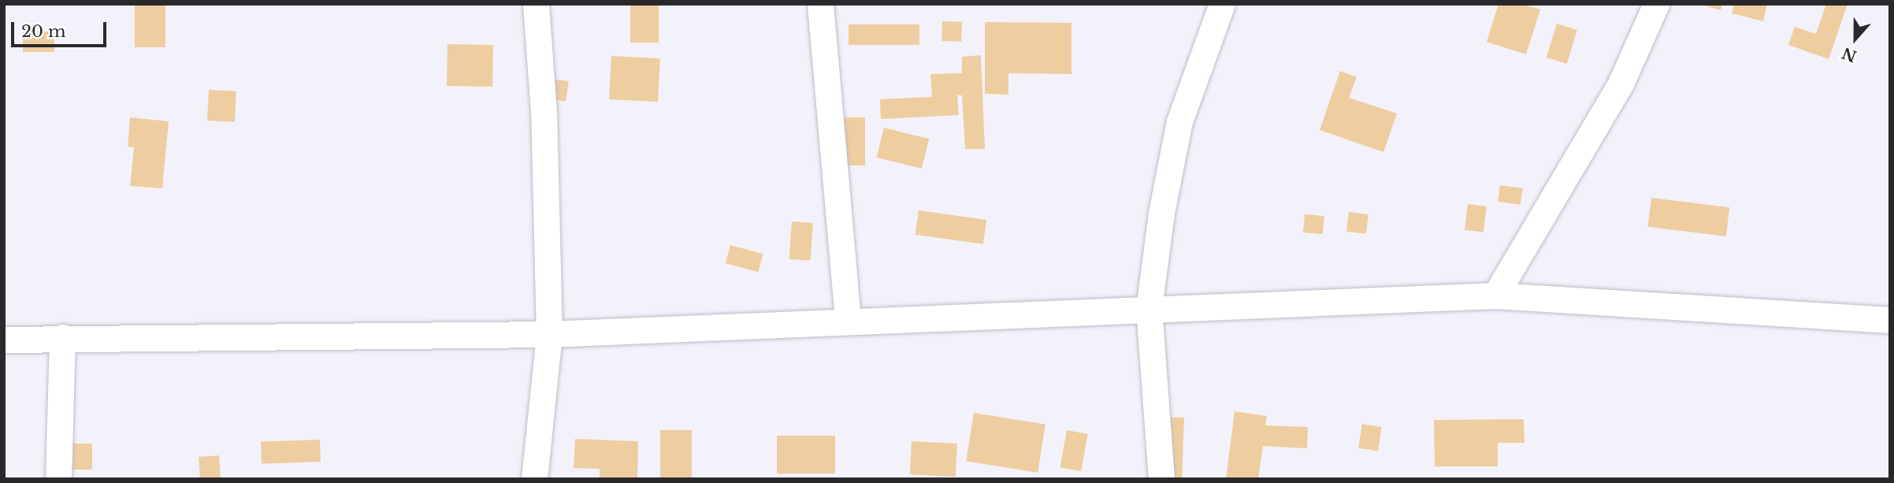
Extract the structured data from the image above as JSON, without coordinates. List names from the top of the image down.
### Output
{
  "scale_bar": "20 m",
  "north": "bottom"
}
